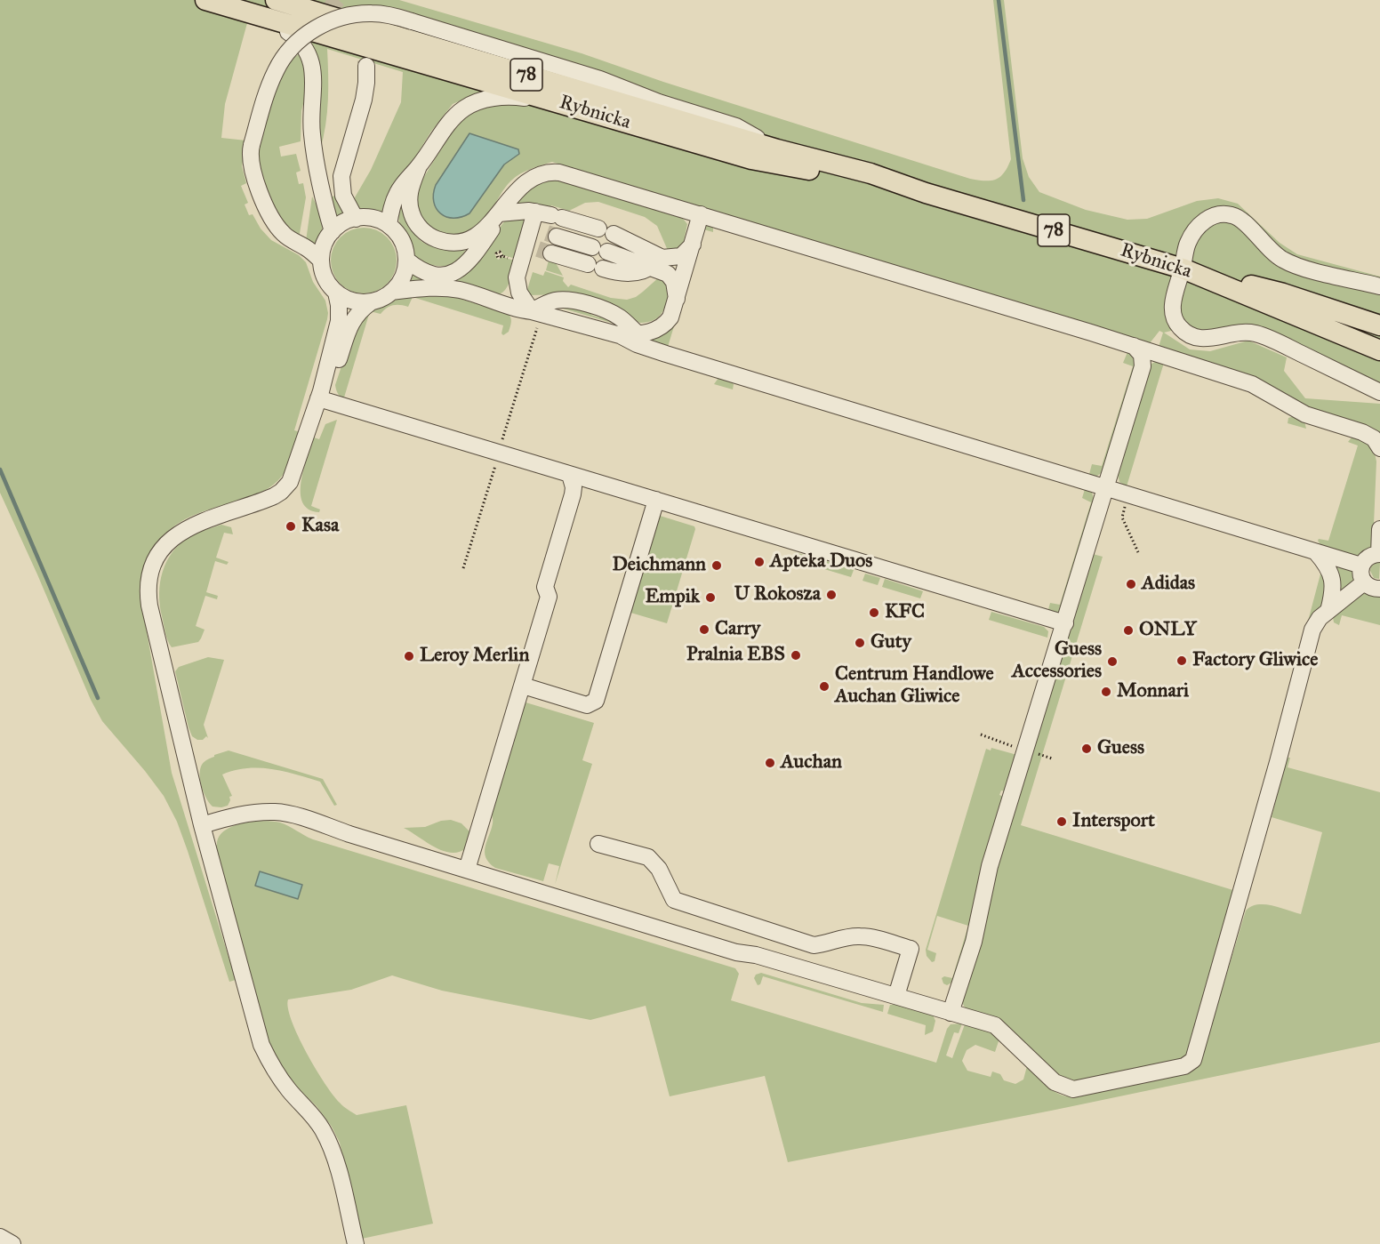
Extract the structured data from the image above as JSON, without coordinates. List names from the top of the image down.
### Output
{
  "streets": {
    "main road": ["78", "Rybnicka"]
  },
  "crossings": [
    ["78", "Rybnicka"]
  ],
  "places": [
    "Kasa",
    "Apteka Duos",
    "Deichmann",
    "Adidas",
    "U Rokosza",
    "Empik",
    "KFC",
    "Carry",
    "ONLY",
    "Guty",
    "Pralnia EBS",
    "Leroy Merlin",
    "Factory Gliwice",
    "Guess Accessories",
    "Centrum Handlowe Auchan Gliwice",
    "Monnari",
    "Guess",
    "Auchan",
    "Intersport"
  ]
}
